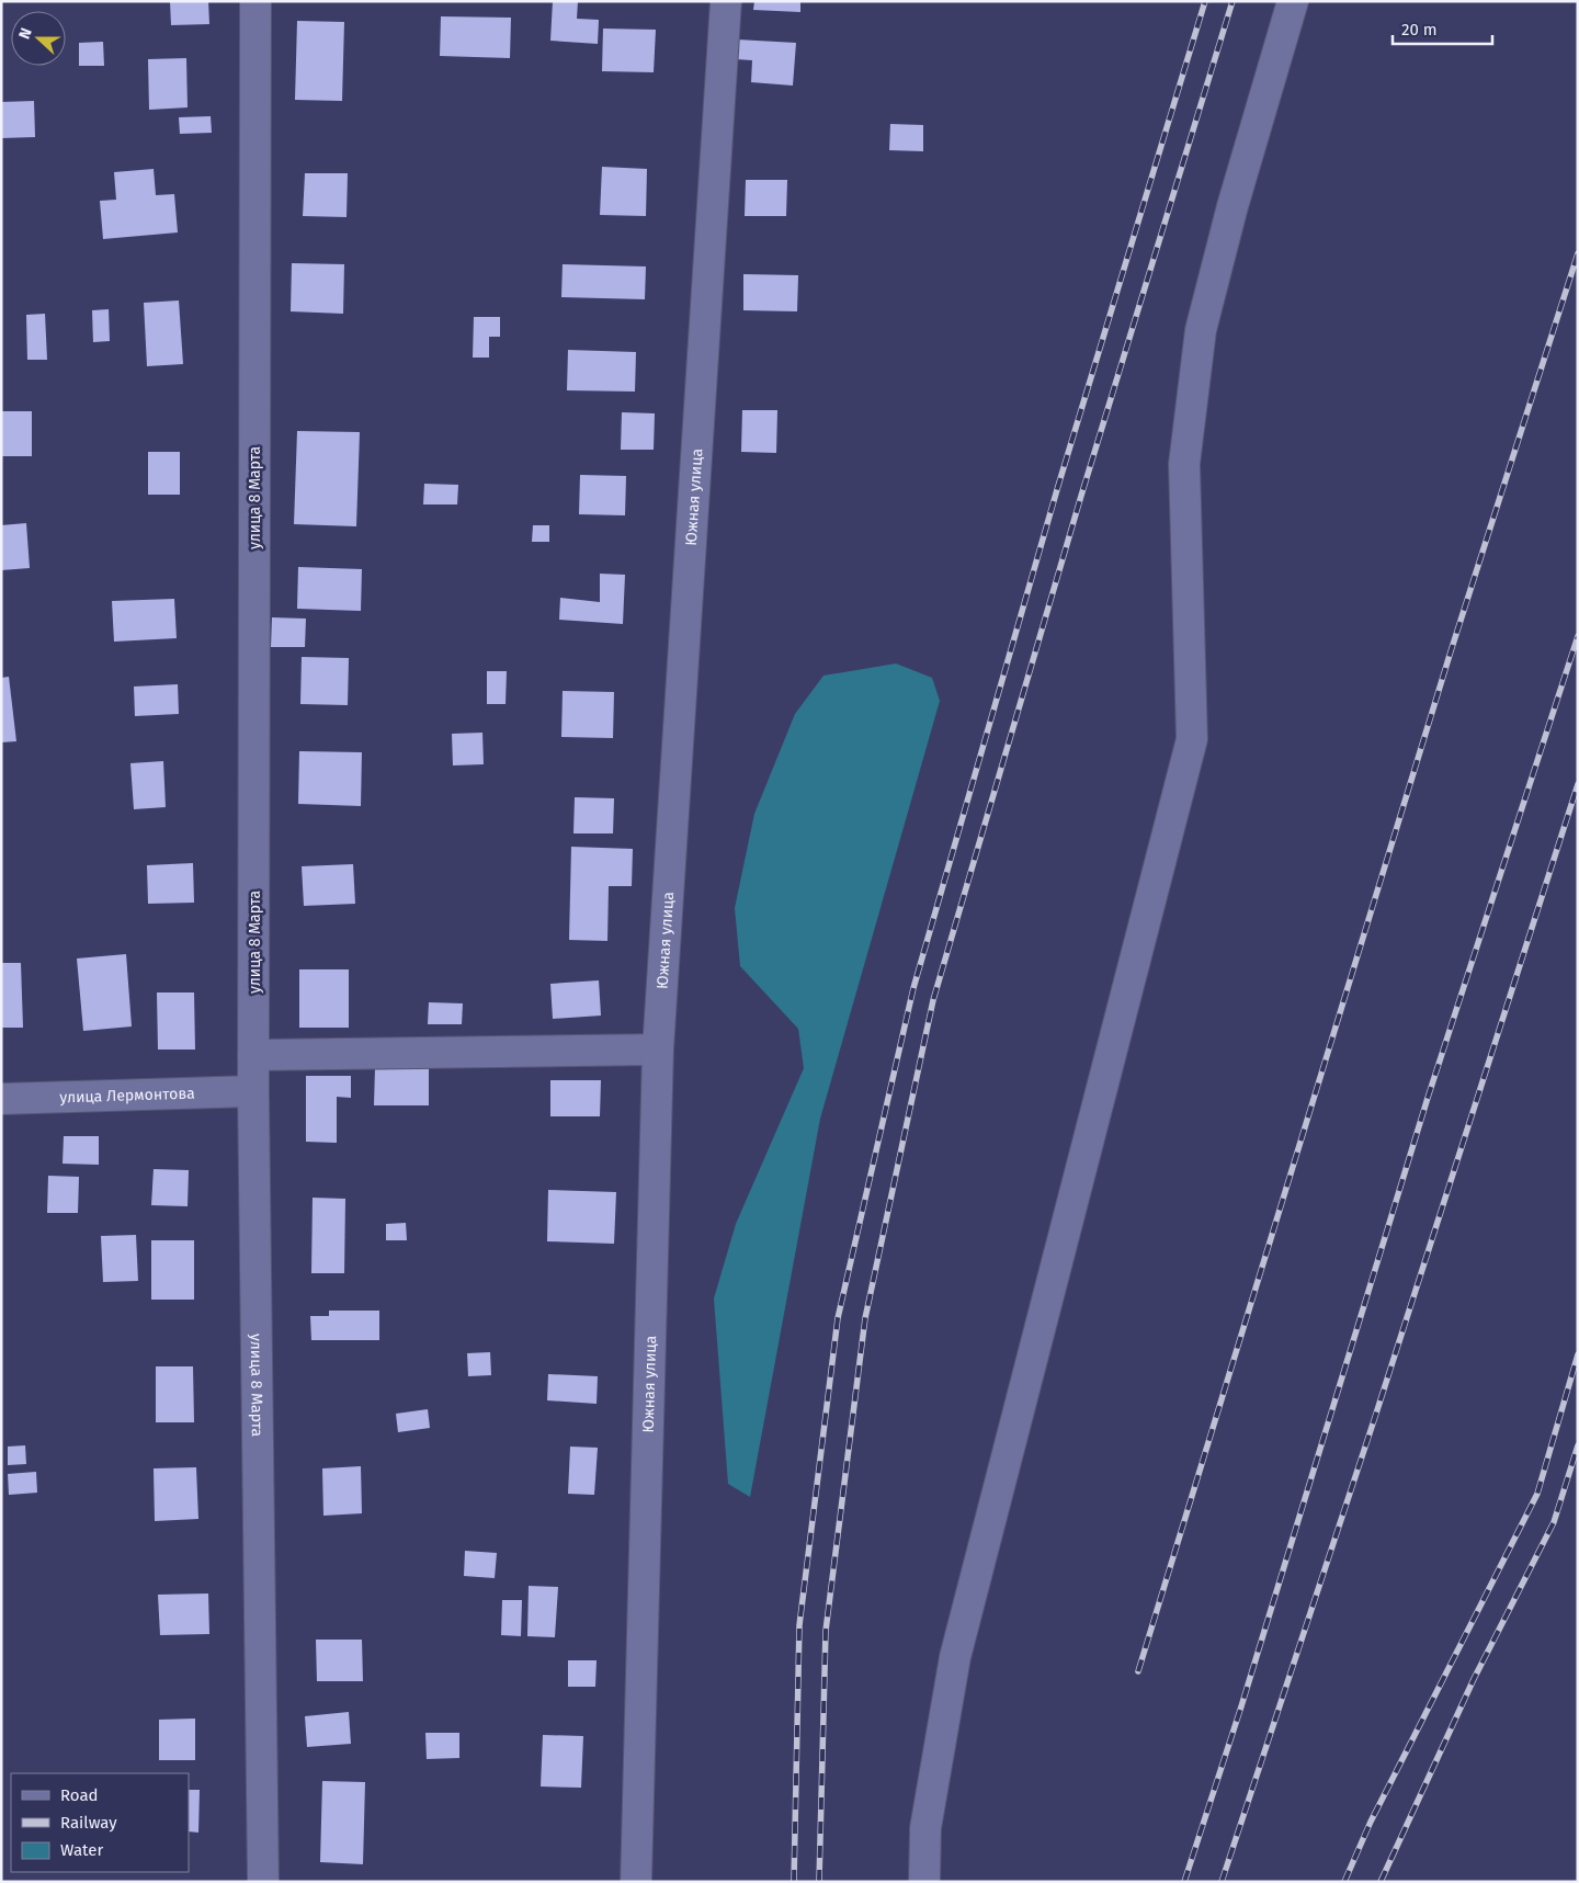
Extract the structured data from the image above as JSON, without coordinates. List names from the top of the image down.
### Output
{
  "streets": {
    "street": ["улица 8 Марта", "Южная улица", "улица Лермонтова"]
  },
  "crossings": [
    ["улица 8 Марта", "улица Лермонтова"]
  ],
  "legend": ["Road", "Railway", "Water"],
  "scale_bar": "20 m",
  "north": "left"
}
